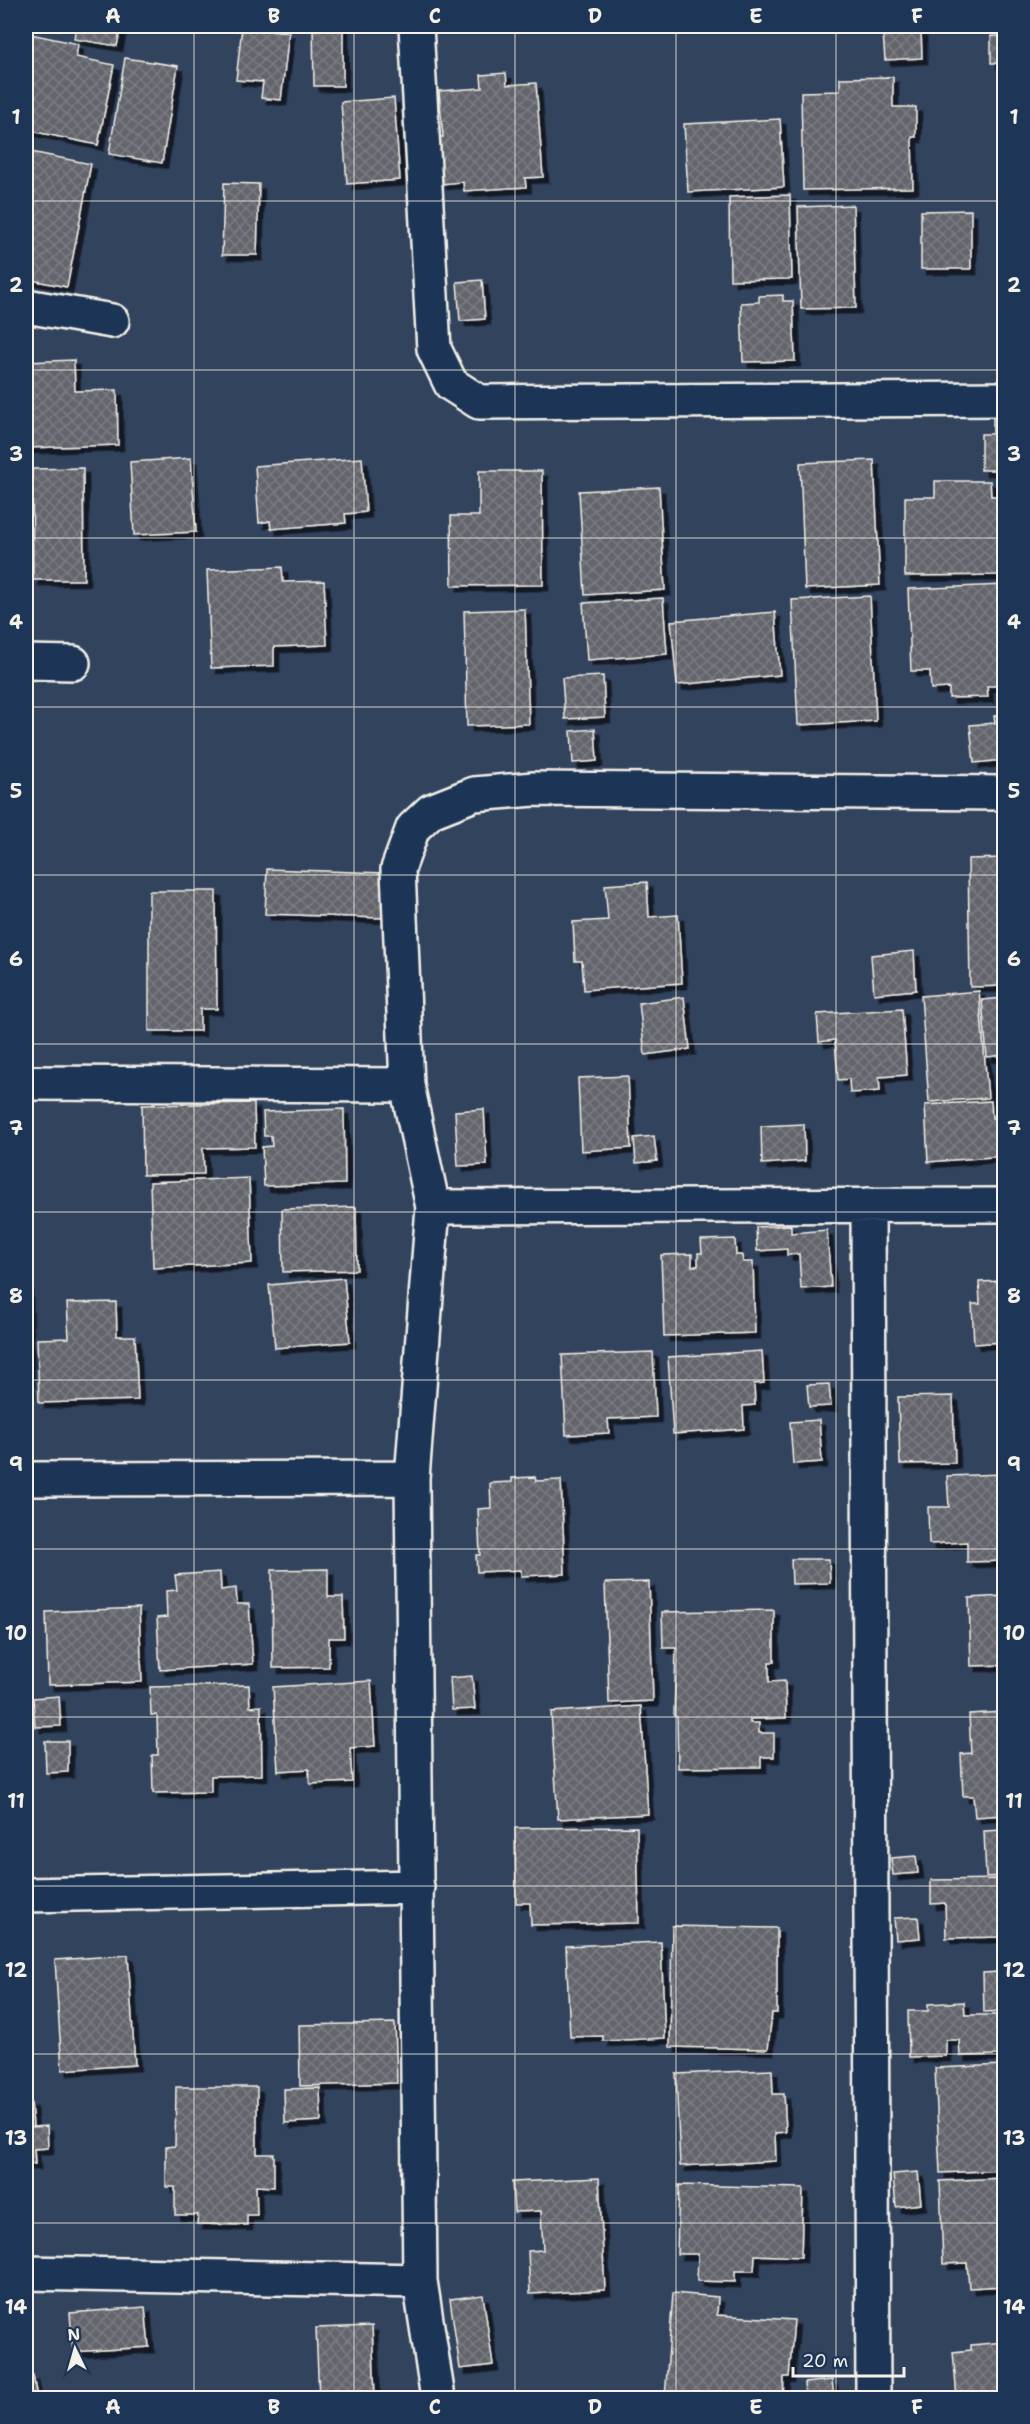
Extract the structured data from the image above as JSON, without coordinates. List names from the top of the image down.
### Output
{
  "scale_bar": "20 m",
  "north": "top",
  "grid": {
    "columns": [
      "A",
      "B",
      "C",
      "D",
      "E",
      "F"
    ],
    "rows": [
      "1",
      "2",
      "3",
      "4",
      "5",
      "6",
      "7",
      "8",
      "9",
      "10",
      "11",
      "12",
      "13",
      "14"
    ]
  }
}
